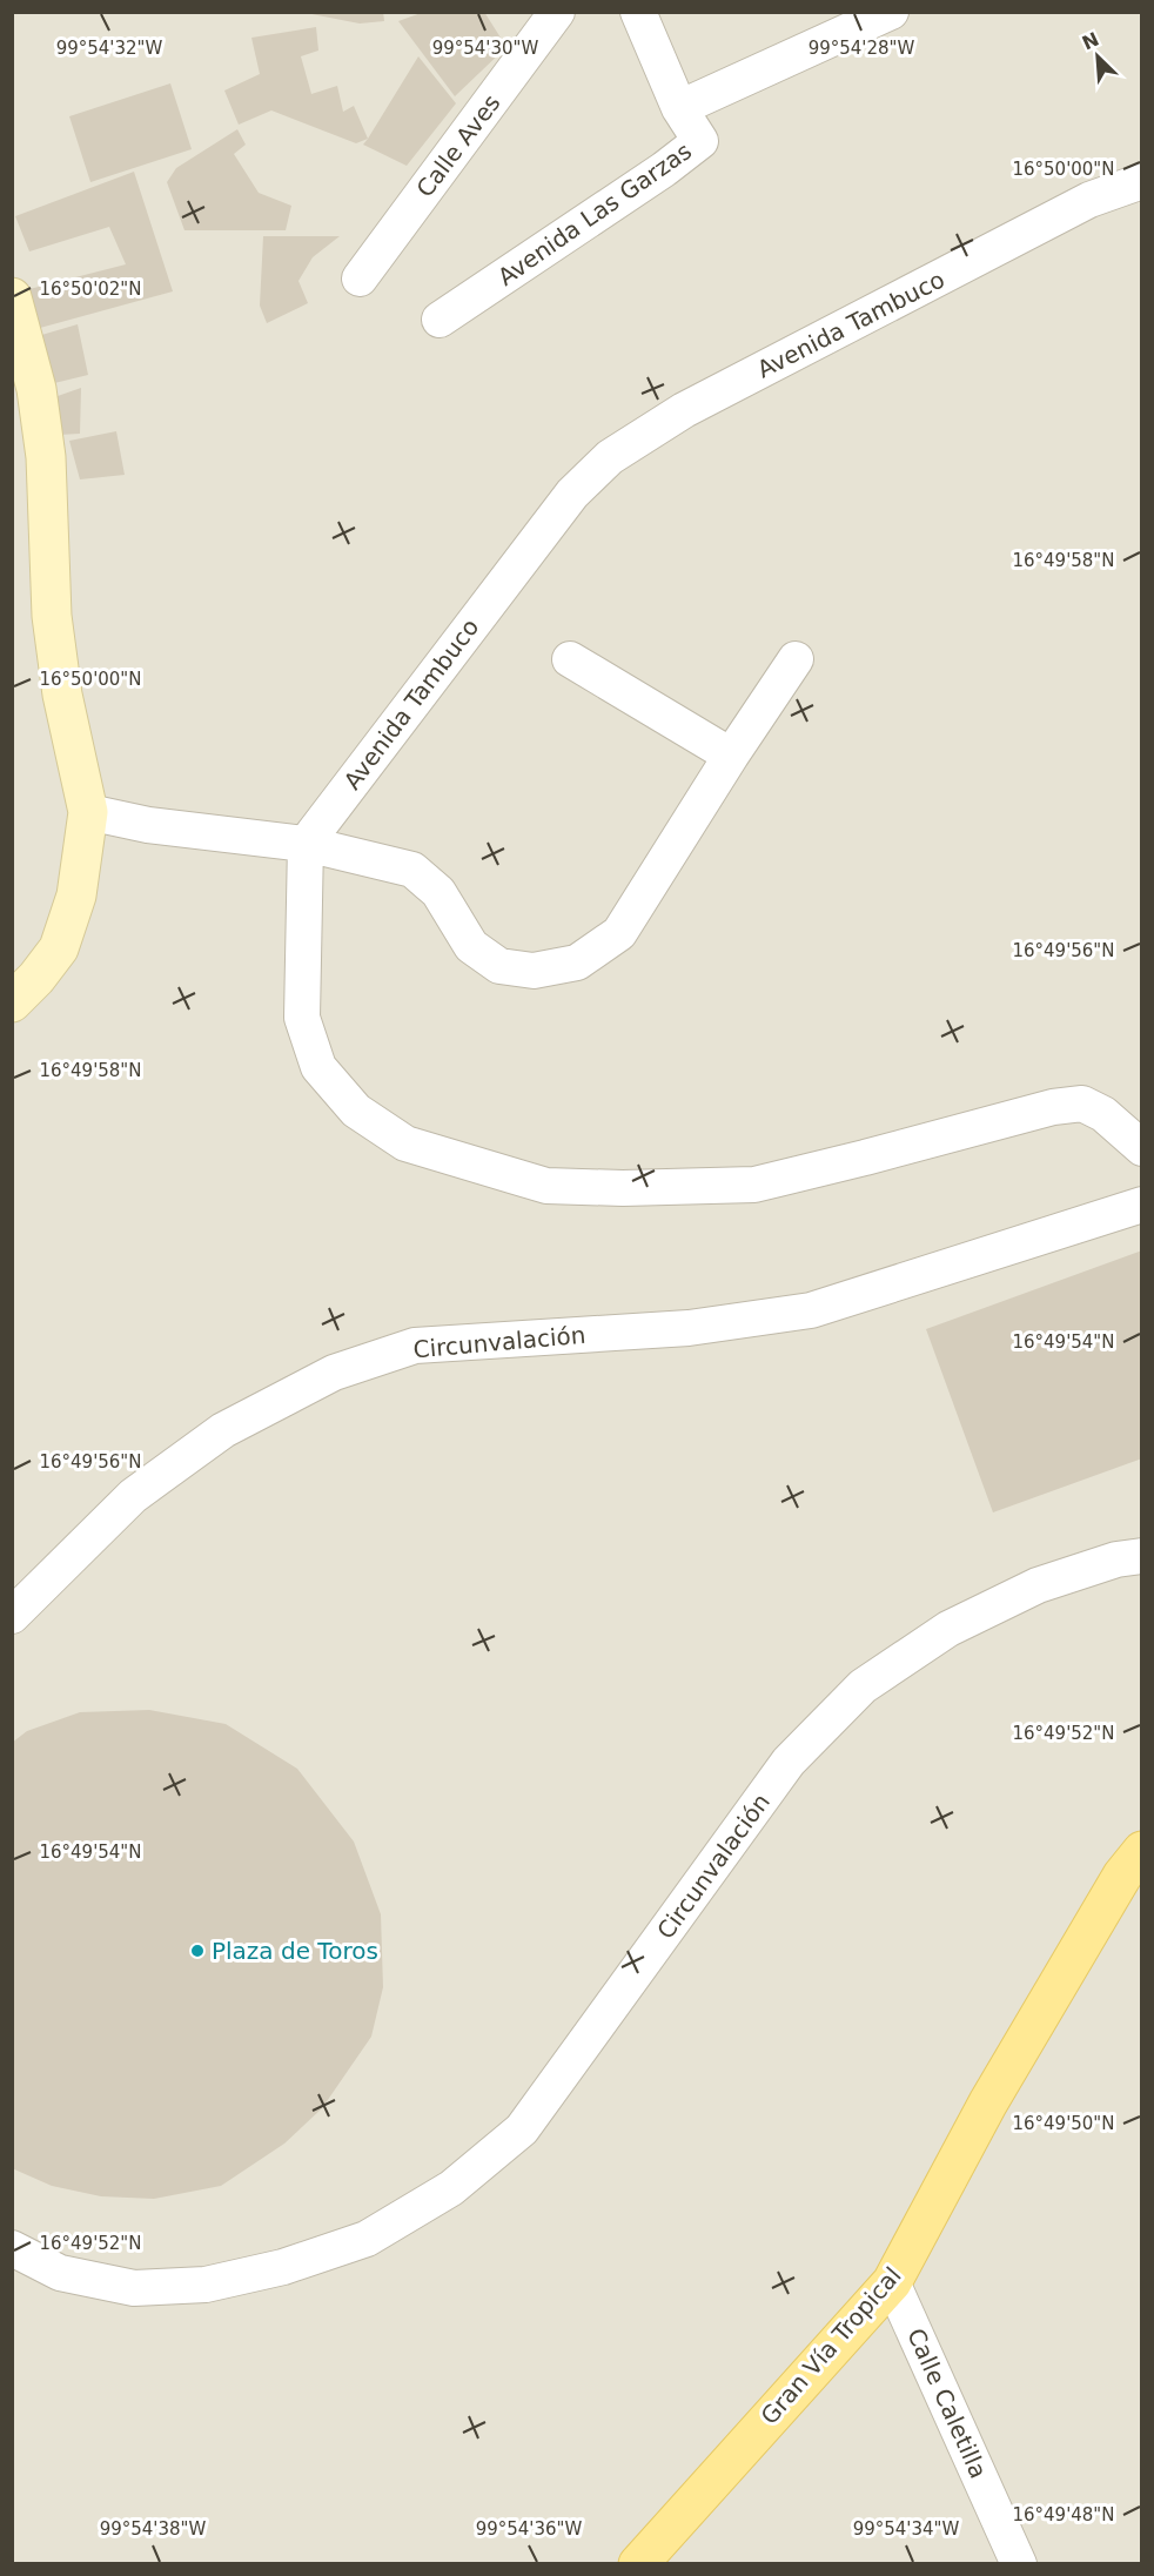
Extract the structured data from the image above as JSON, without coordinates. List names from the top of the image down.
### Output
{
  "streets": {
    "main road": ["Gran Vía Tropical"],
    "street": [
      "Calle Aves",
      "Avenida Las Garzas",
      "Avenida Tambuco",
      "Circunvalación",
      "Calle Caletilla"
    ]
  },
  "crossings": [
    ["Gran Vía Tropical", "Calle Caletilla"]
  ],
  "places": ["Plaza de Toros"],
  "north": "top left",
  "coordinates": [
    "99°54'32\"W",
    "99°54'30\"W",
    "99°54'28\"W",
    "16°50'00\"N",
    "16°50'02\"N",
    "16°49'58\"N",
    "16°49'56\"N",
    "16°49'54\"N",
    "16°49'52\"N",
    "16°49'50\"N",
    "16°49'48\"N",
    "99°54'38\"W",
    "99°54'36\"W",
    "99°54'34\"W"
  ]
}
